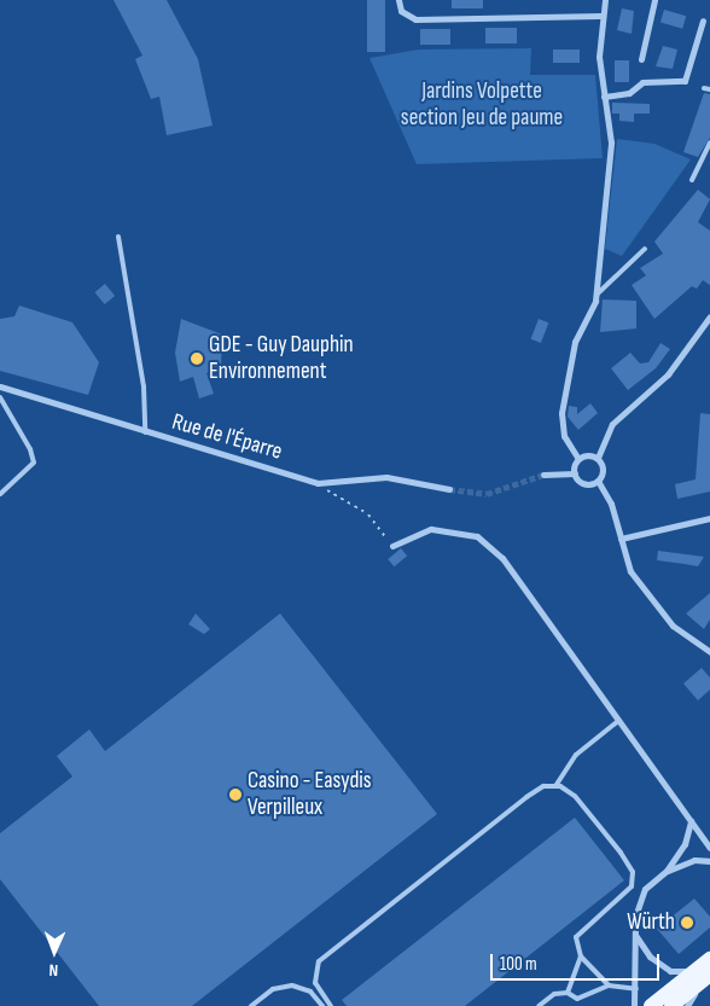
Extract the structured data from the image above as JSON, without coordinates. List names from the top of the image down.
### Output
{
  "streets": {
    "street": ["Rue de l'Éparre"]
  },
  "parks": ["Jardins Volpette section Jeu de paume"],
  "places": ["GDE - Guy Dauphin Environnement", "Casino - Easydis Verpilleux", "Würth"],
  "scale_bar": "100 m",
  "north": "bottom"
}
